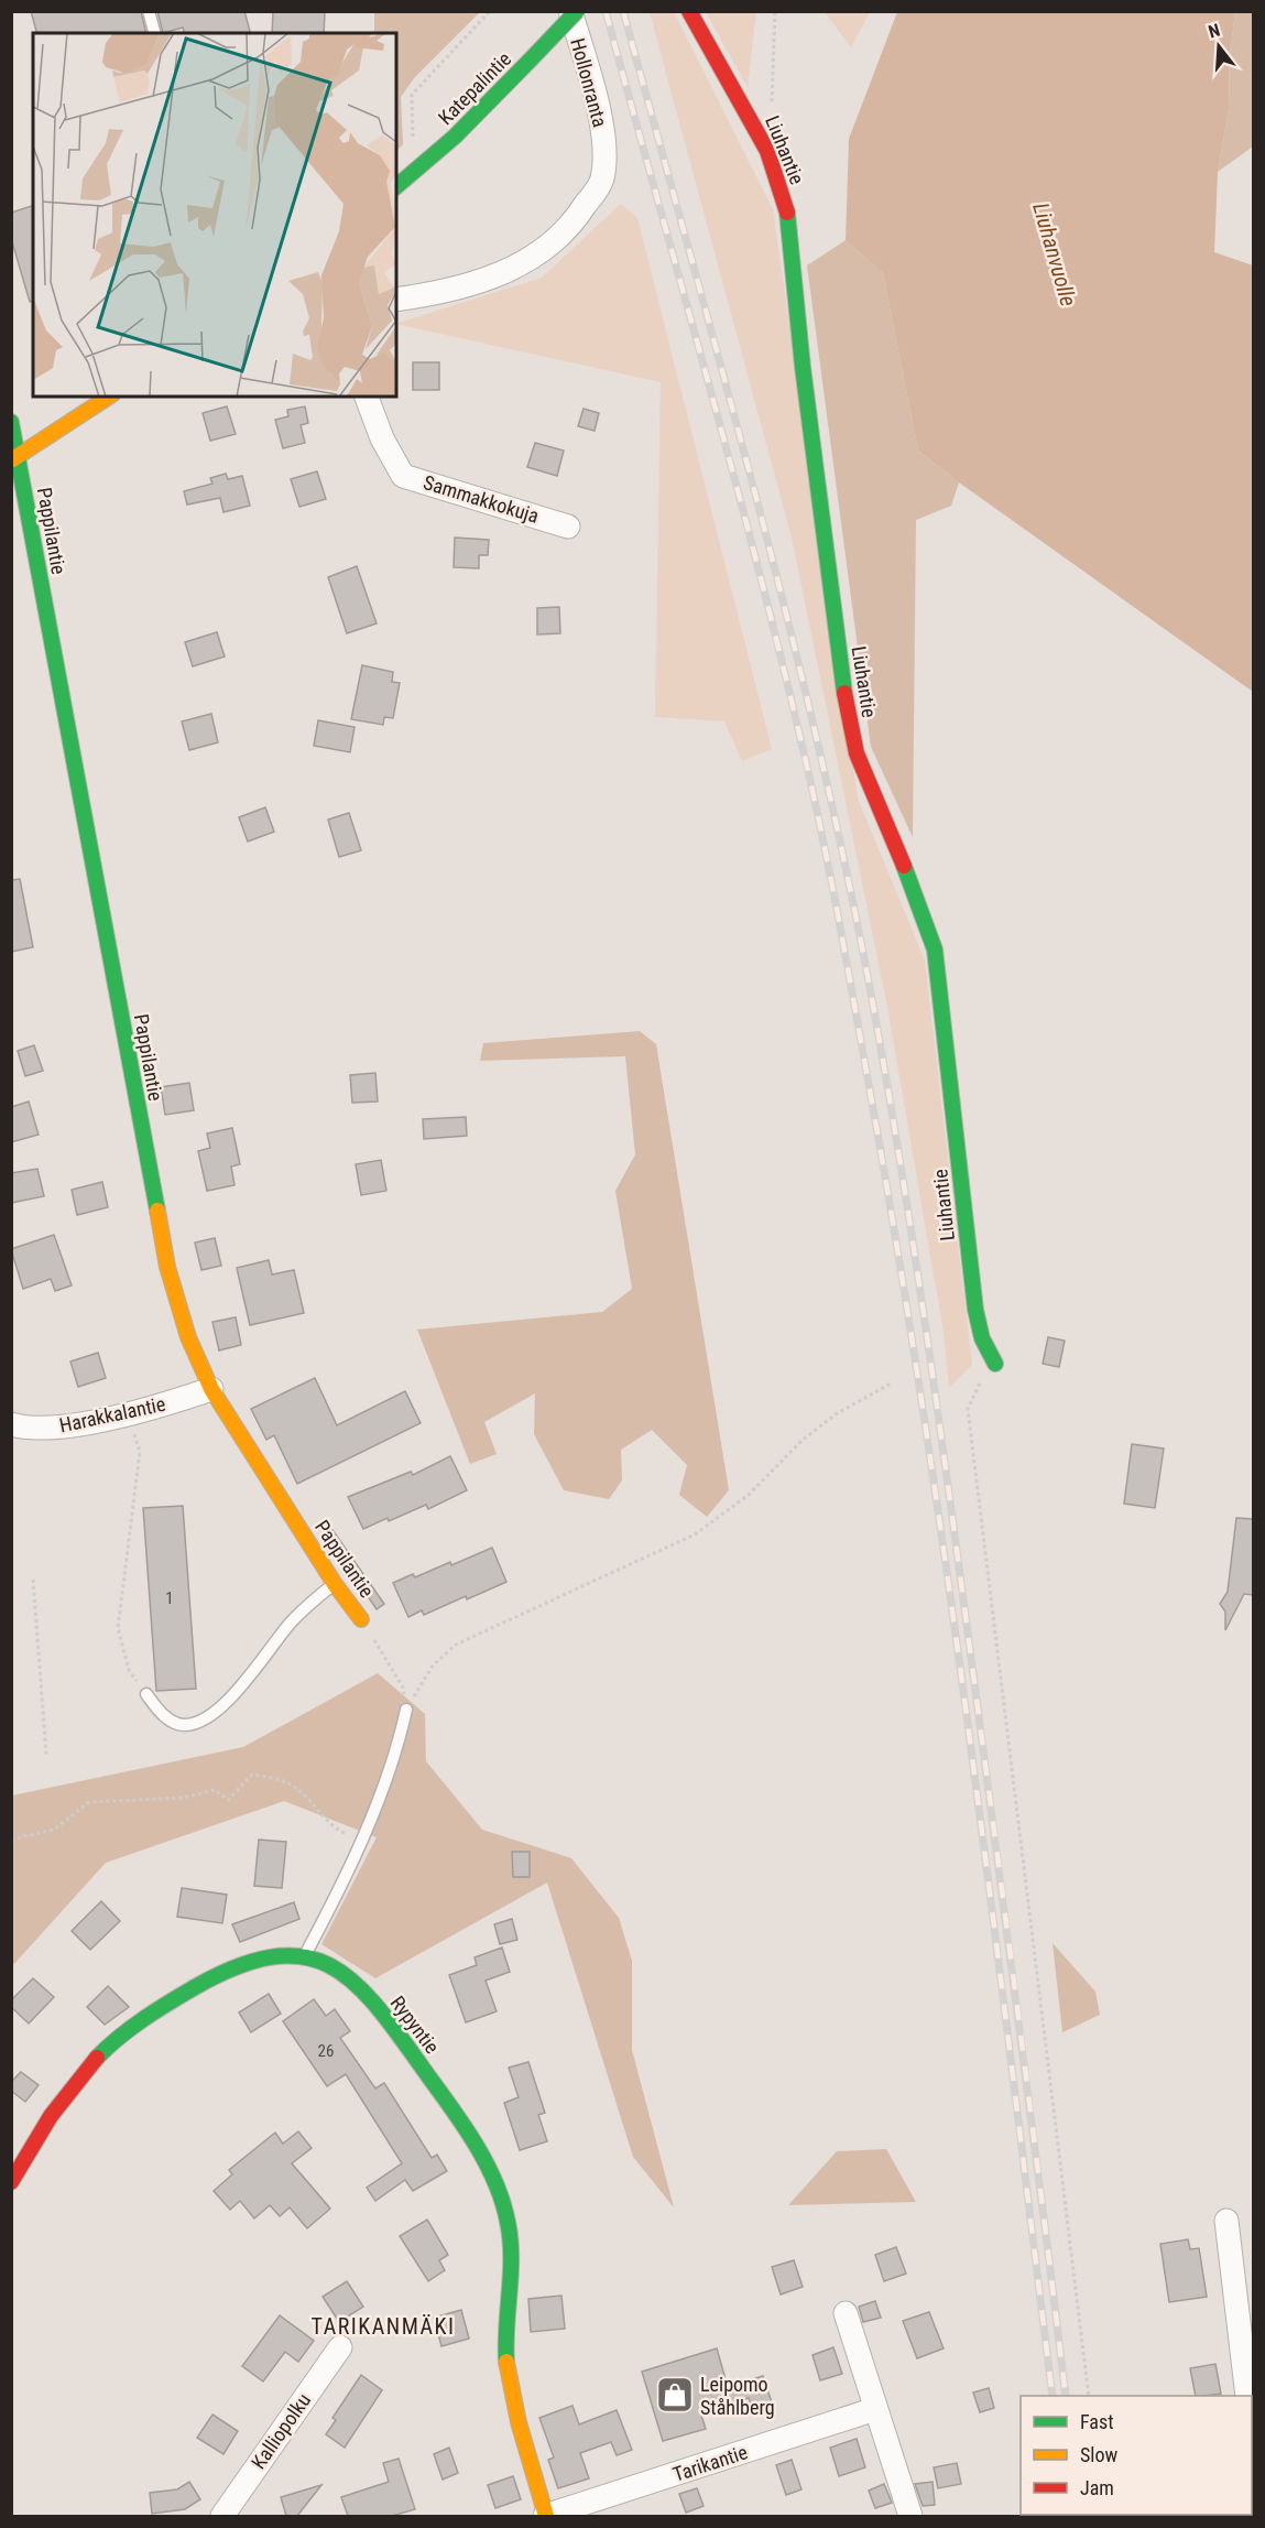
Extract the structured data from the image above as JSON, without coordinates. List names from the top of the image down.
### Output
{
  "streets": {
    "street": [
      "Hollonranta",
      "Katepalintie",
      "Liuhantie",
      "Sammakkokuja",
      "Pappilantie",
      "Harakkalantie",
      "Rypyntie",
      "Kalliopolku",
      "Tarikantie"
    ]
  },
  "crossings": [
    ["Pappilantie", "Harakkalantie"],
    ["Rypyntie", "Tarikantie"]
  ],
  "districts": ["TARIKANMÄKI"],
  "water": ["Liuhanvuolle"],
  "places": {
    "shop": ["Leipomo Ståhlberg"]
  },
  "house_numbers": ["1", "26"],
  "legend": ["Fast", "Slow", "Jam"],
  "north": "top"
}
